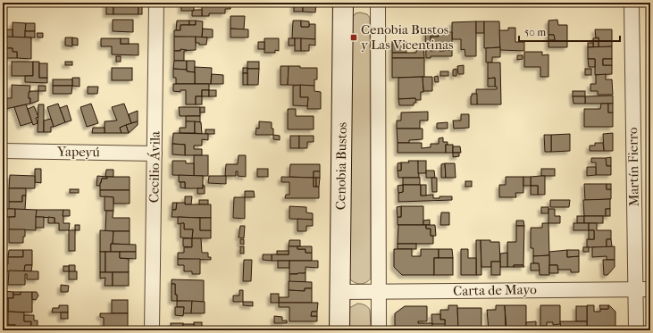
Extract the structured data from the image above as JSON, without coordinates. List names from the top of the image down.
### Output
{
  "streets": {
    "street": [
      "Yapeyú",
      "Cenobia Bustos",
      "Cecilio Ávila",
      "Martín Fierro",
      "Carta de Mayo"
    ]
  },
  "crossings": [
    ["Yapeyú", "Cecilio Ávila"],
    ["Cenobia Bustos", "Carta de Mayo"],
    ["Martín Fierro", "Carta de Mayo"]
  ],
  "places": {
    "transit": ["Cenobia Bustos y Las Vicentinas"]
  },
  "scale_bar": "50 m"
}
